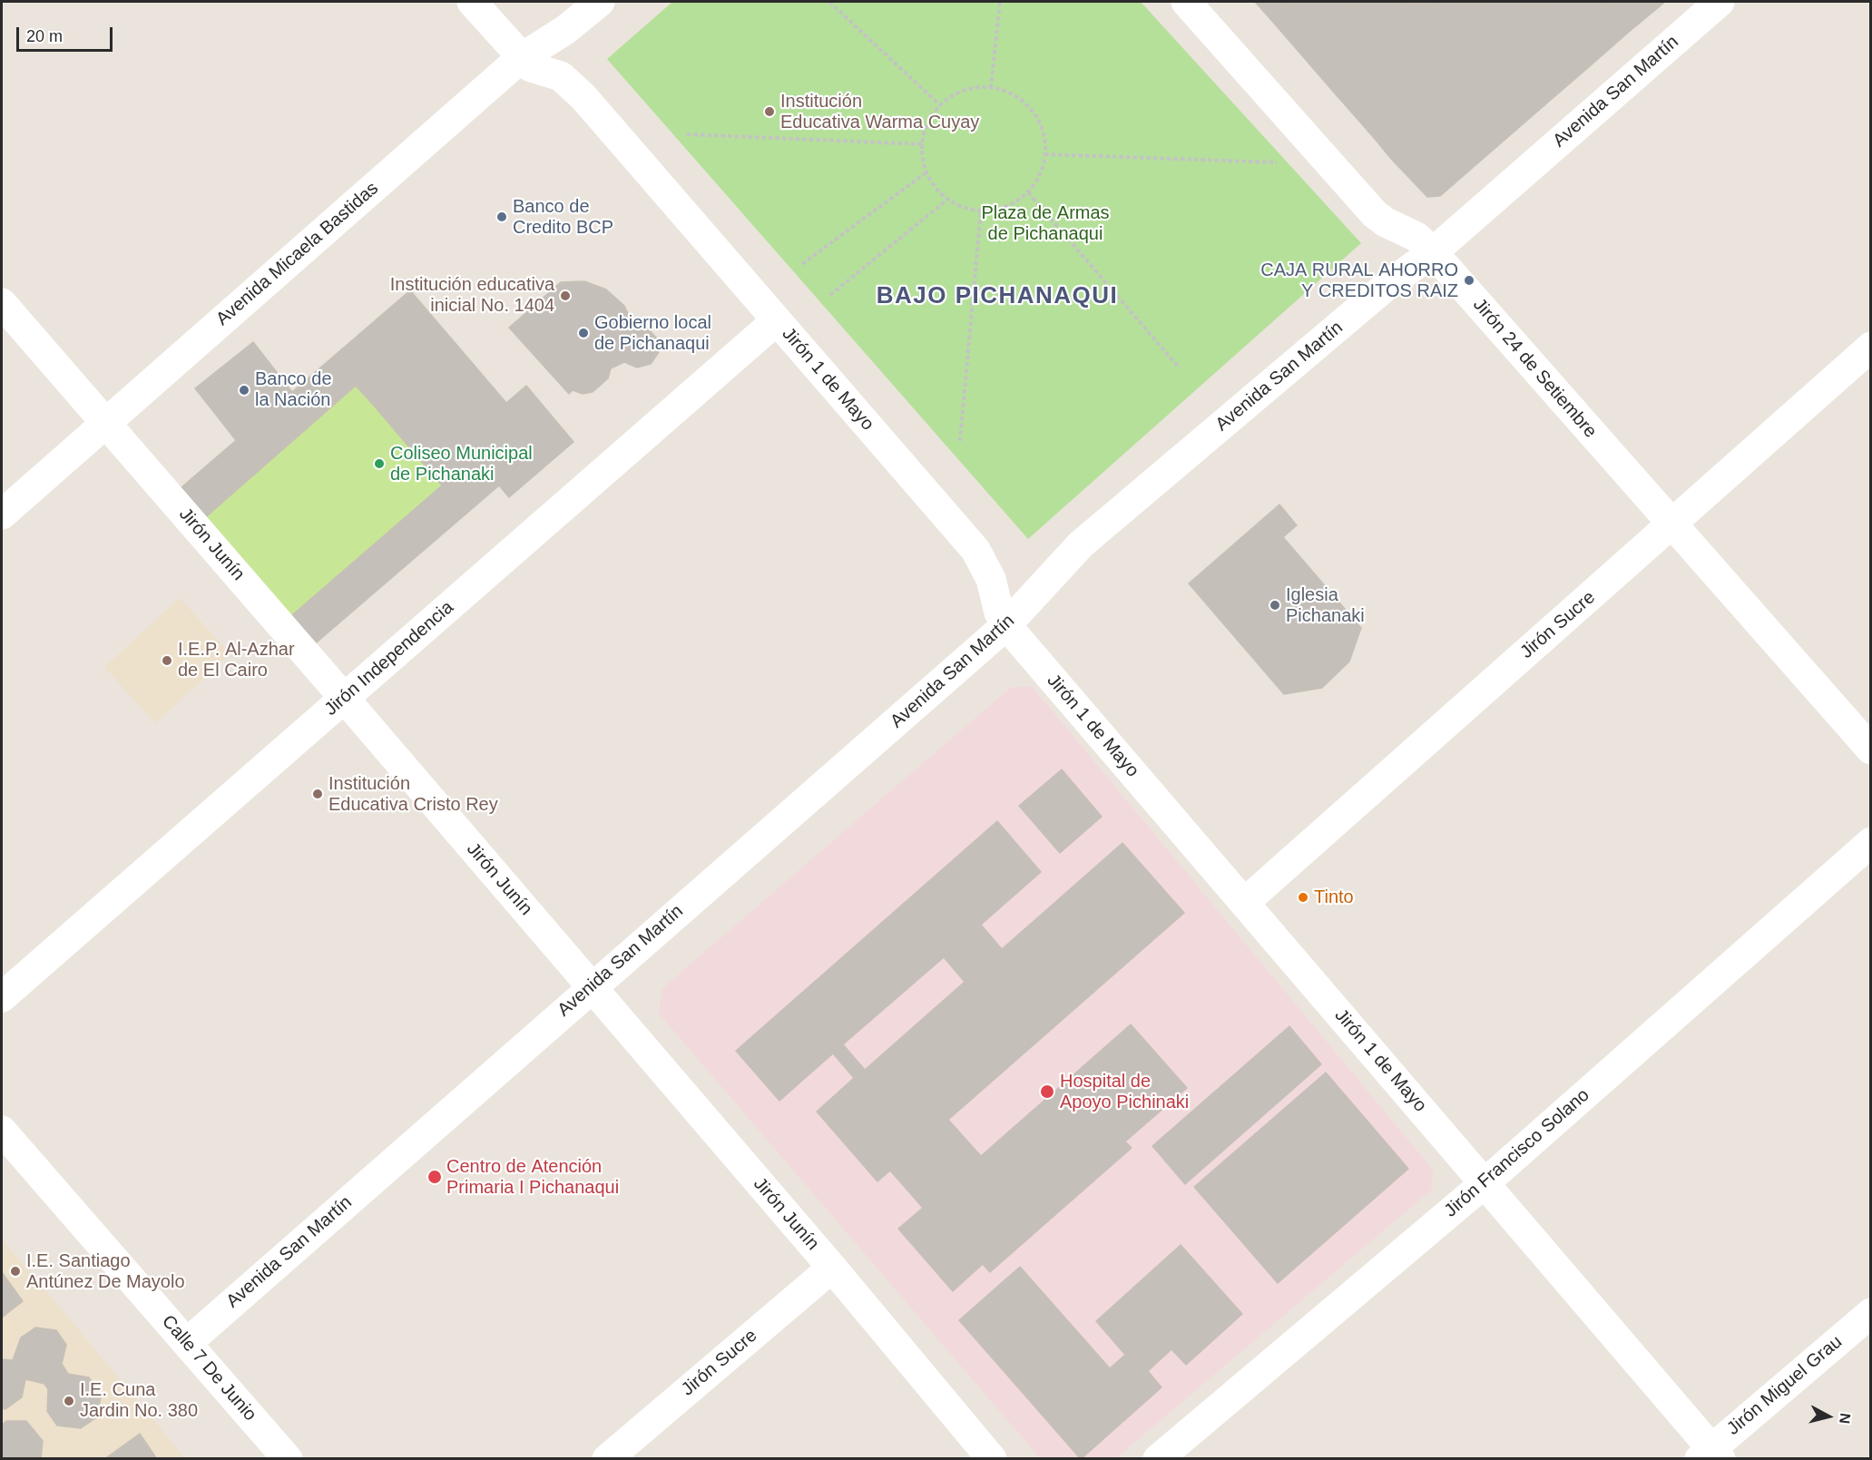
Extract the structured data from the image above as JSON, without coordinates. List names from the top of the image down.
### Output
{
  "streets": {
    "street": [
      "Avenida San Martín",
      "Avenida Micaela Bastidas",
      "Jirón 24 de Setiembre",
      "Jirón 1 de Mayo",
      "Jirón Junín",
      "Jirón Sucre",
      "Jirón Independencia",
      "Jirón Francisco Solano",
      "Calle 7 De Junio",
      "Jirón Miguel Grau"
    ]
  },
  "crossings": [
    ["Avenida San Martín", "Jirón 24 de Setiembre"],
    ["Avenida San Martín", "Jirón 1 de Mayo"],
    ["Avenida San Martín", "Jirón Junín"],
    ["Avenida San Martín", "Calle 7 De Junio"],
    ["Avenida Micaela Bastidas", "Jirón 1 de Mayo"],
    ["Avenida Micaela Bastidas", "Jirón Junín"],
    ["Jirón 24 de Setiembre", "Jirón Sucre"],
    ["Jirón 1 de Mayo", "Jirón Sucre"],
    ["Jirón 1 de Mayo", "Jirón Independencia"],
    ["Jirón 1 de Mayo", "Jirón Francisco Solano"],
    ["Jirón 1 de Mayo", "Jirón Miguel Grau"],
    ["Jirón Junín", "Jirón Sucre"],
    ["Jirón Junín", "Jirón Independencia"]
  ],
  "districts": ["BAJO PICHANAQUI"],
  "parks": ["Plaza de Armas de Pichanaqui"],
  "places": [
    "Institución Educativa Warma Cuyay",
    "Banco de Credito BCP",
    "CAJA RURAL AHORRO Y CREDITOS RAIZ",
    "Institución educativa inicial No. 1404",
    "Gobierno local de Pichanaqui",
    "Banco de la Nación",
    "Coliseo Municipal de Pichanaki",
    "Iglesia Pichanaki",
    "I.E.P. Al-Azhar de El Cairo",
    "Institución Educativa Cristo Rey",
    "Tinto",
    "Hospital de Apoyo Pichinaki",
    "Centro de Atención Primaria I Pichanaqui",
    "I.E. Santiago Antúnez De Mayolo",
    "I.E. Cuna Jardin No. 380"
  ],
  "scale_bar": "20 m",
  "north": "right"
}
